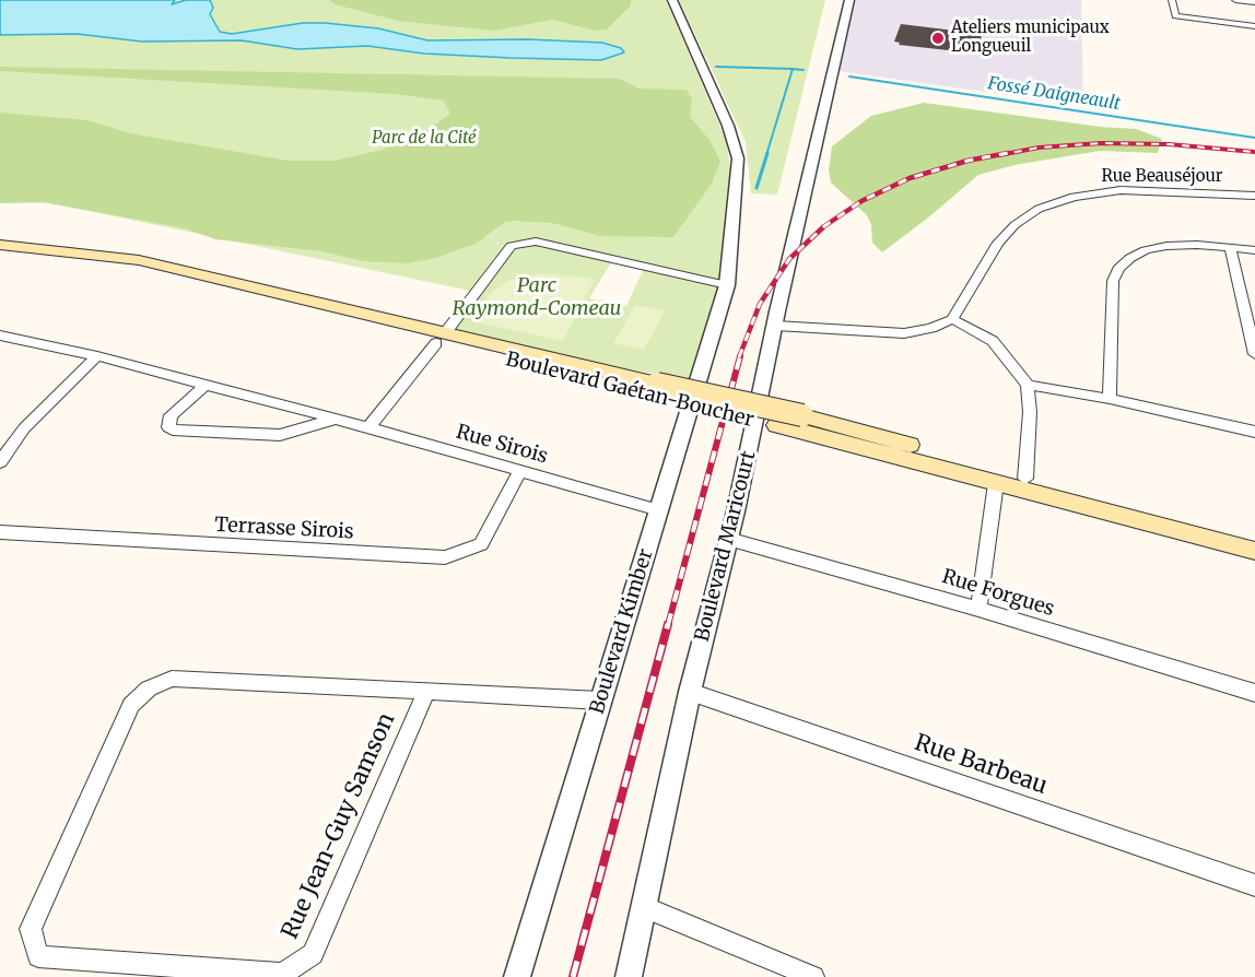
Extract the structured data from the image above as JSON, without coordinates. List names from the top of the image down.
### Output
{
  "streets": {
    "main road": ["Boulevard Gaétan-Boucher"],
    "street": [
      "Rue Beauséjour",
      "Rue Sirois",
      "Terrasse Sirois",
      "Boulevard Maricourt",
      "Rue Forgues",
      "Boulevard Kimber",
      "Rue Barbeau",
      "Rue Jean-Guy Samson"
    ]
  },
  "crossings": [
    ["Rue Sirois", "Terrasse Sirois"],
    ["Rue Sirois", "Boulevard Kimber"],
    ["Boulevard Maricourt", "Rue Forgues"],
    ["Boulevard Maricourt", "Rue Barbeau"],
    ["Boulevard Kimber", "Rue Jean-Guy Samson"]
  ],
  "water": ["Fossé Daigneault"],
  "parks": ["Parc de la Cité", "Parc Raymond-Comeau"],
  "places": ["Ateliers municipaux Longueuil"]
}
